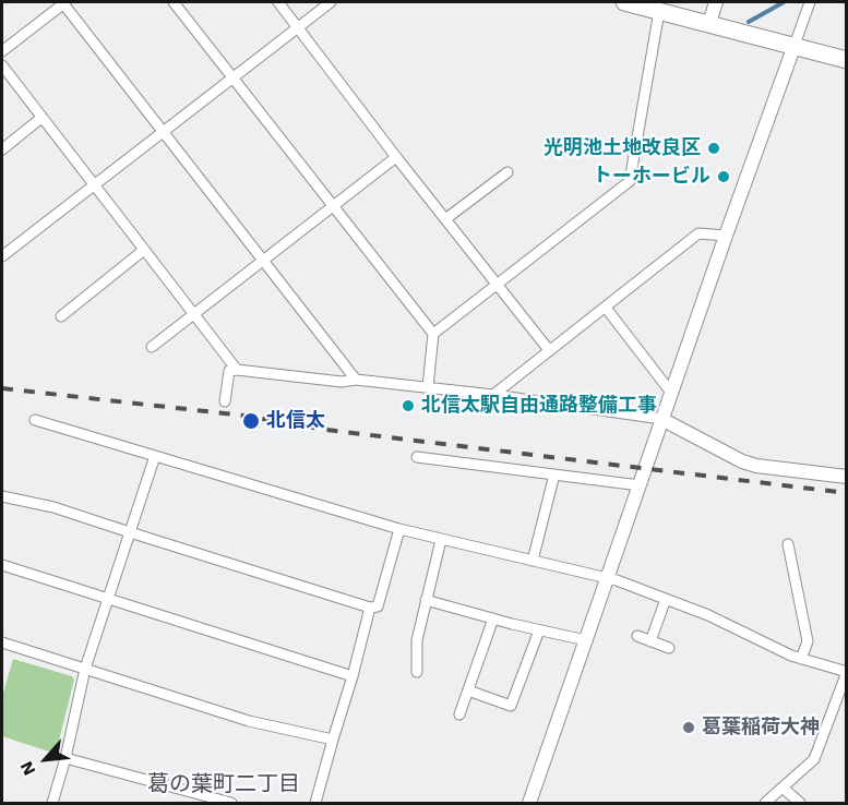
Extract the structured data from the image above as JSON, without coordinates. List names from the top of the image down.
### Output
{
  "districts": ["葛の葉町二丁目"],
  "places": [
    "光明池土地改良区",
    "トーホービル",
    "北信太駅自由通路整備工事",
    "北信太",
    "葛葉稲荷大神"
  ],
  "north": "bottom left"
}
